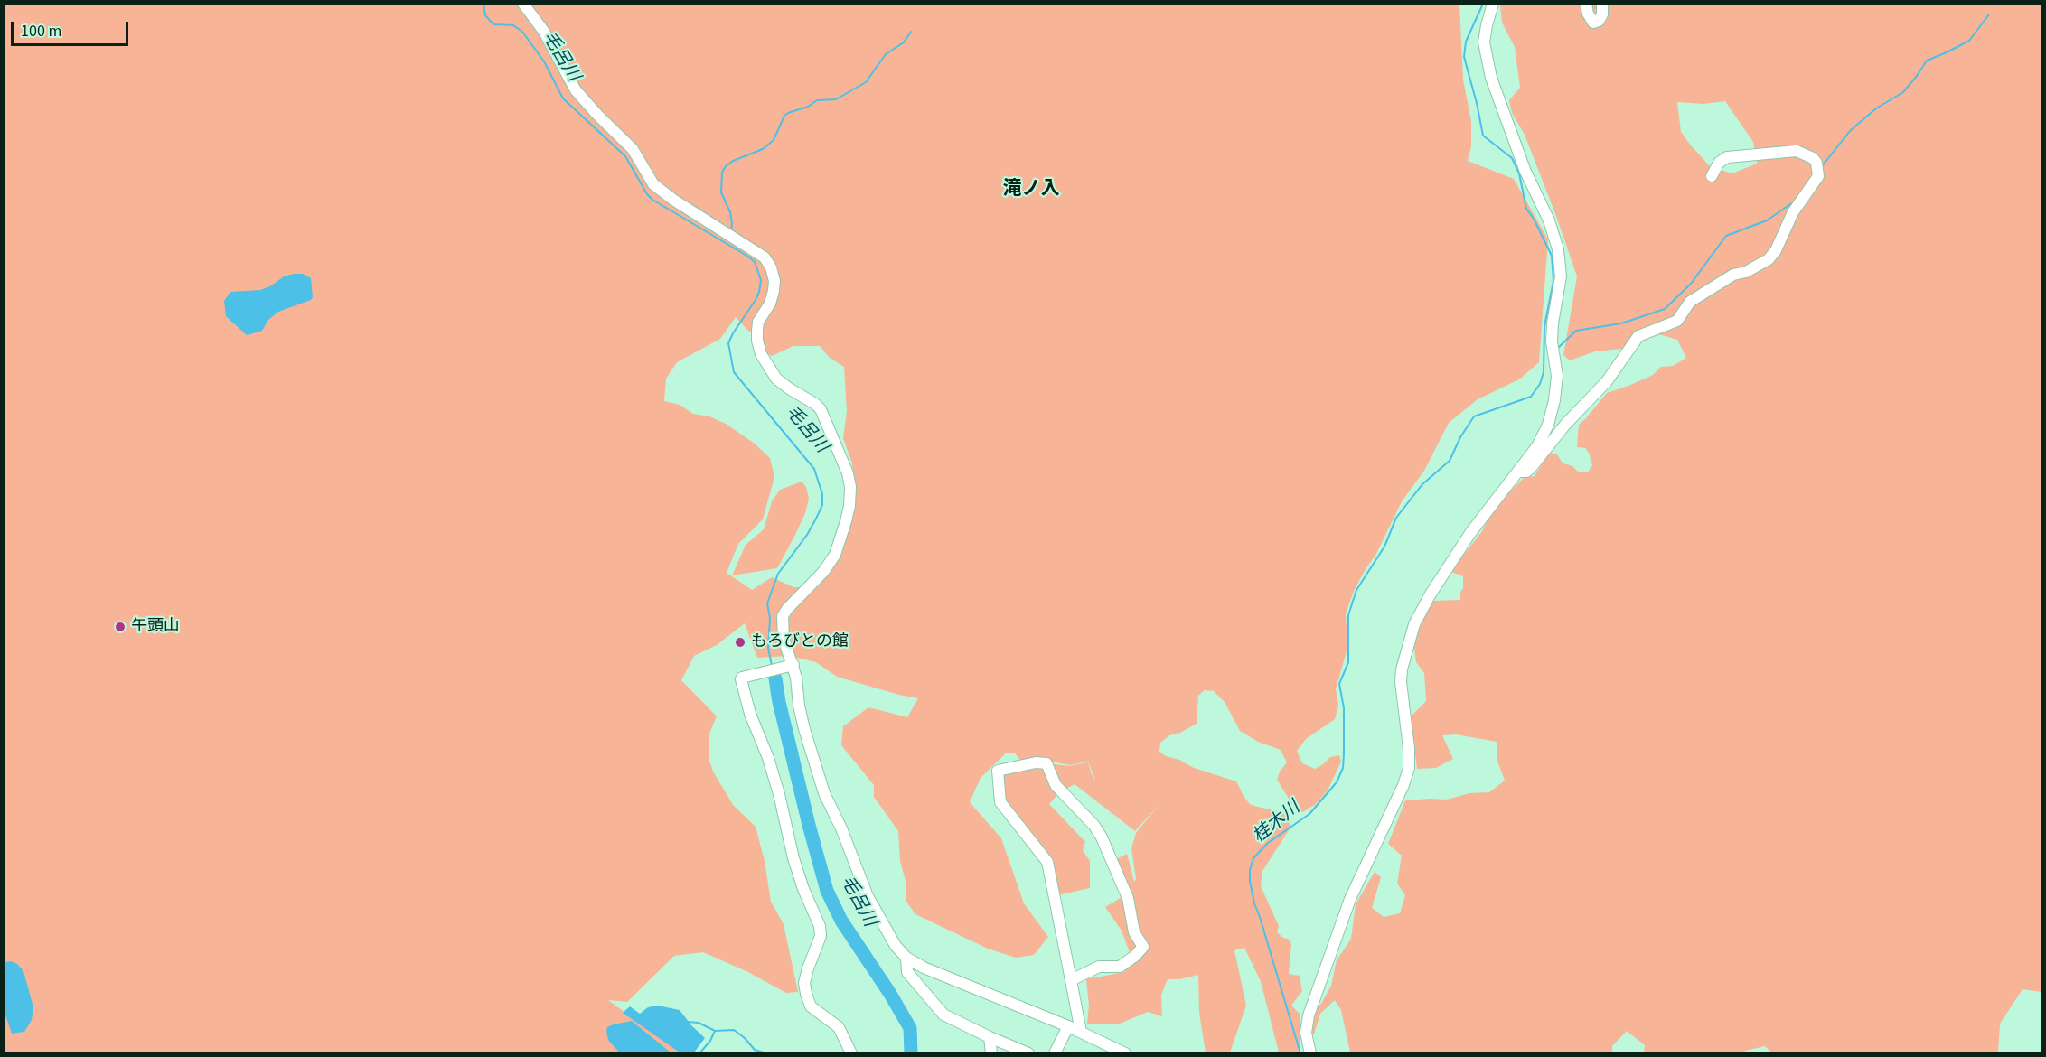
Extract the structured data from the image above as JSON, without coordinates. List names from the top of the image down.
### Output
{
  "districts": ["滝ノ入"],
  "water": ["毛呂川", "桂木川"],
  "places": ["午頭山", "もろびとの館"],
  "scale_bar": "100 m"
}
